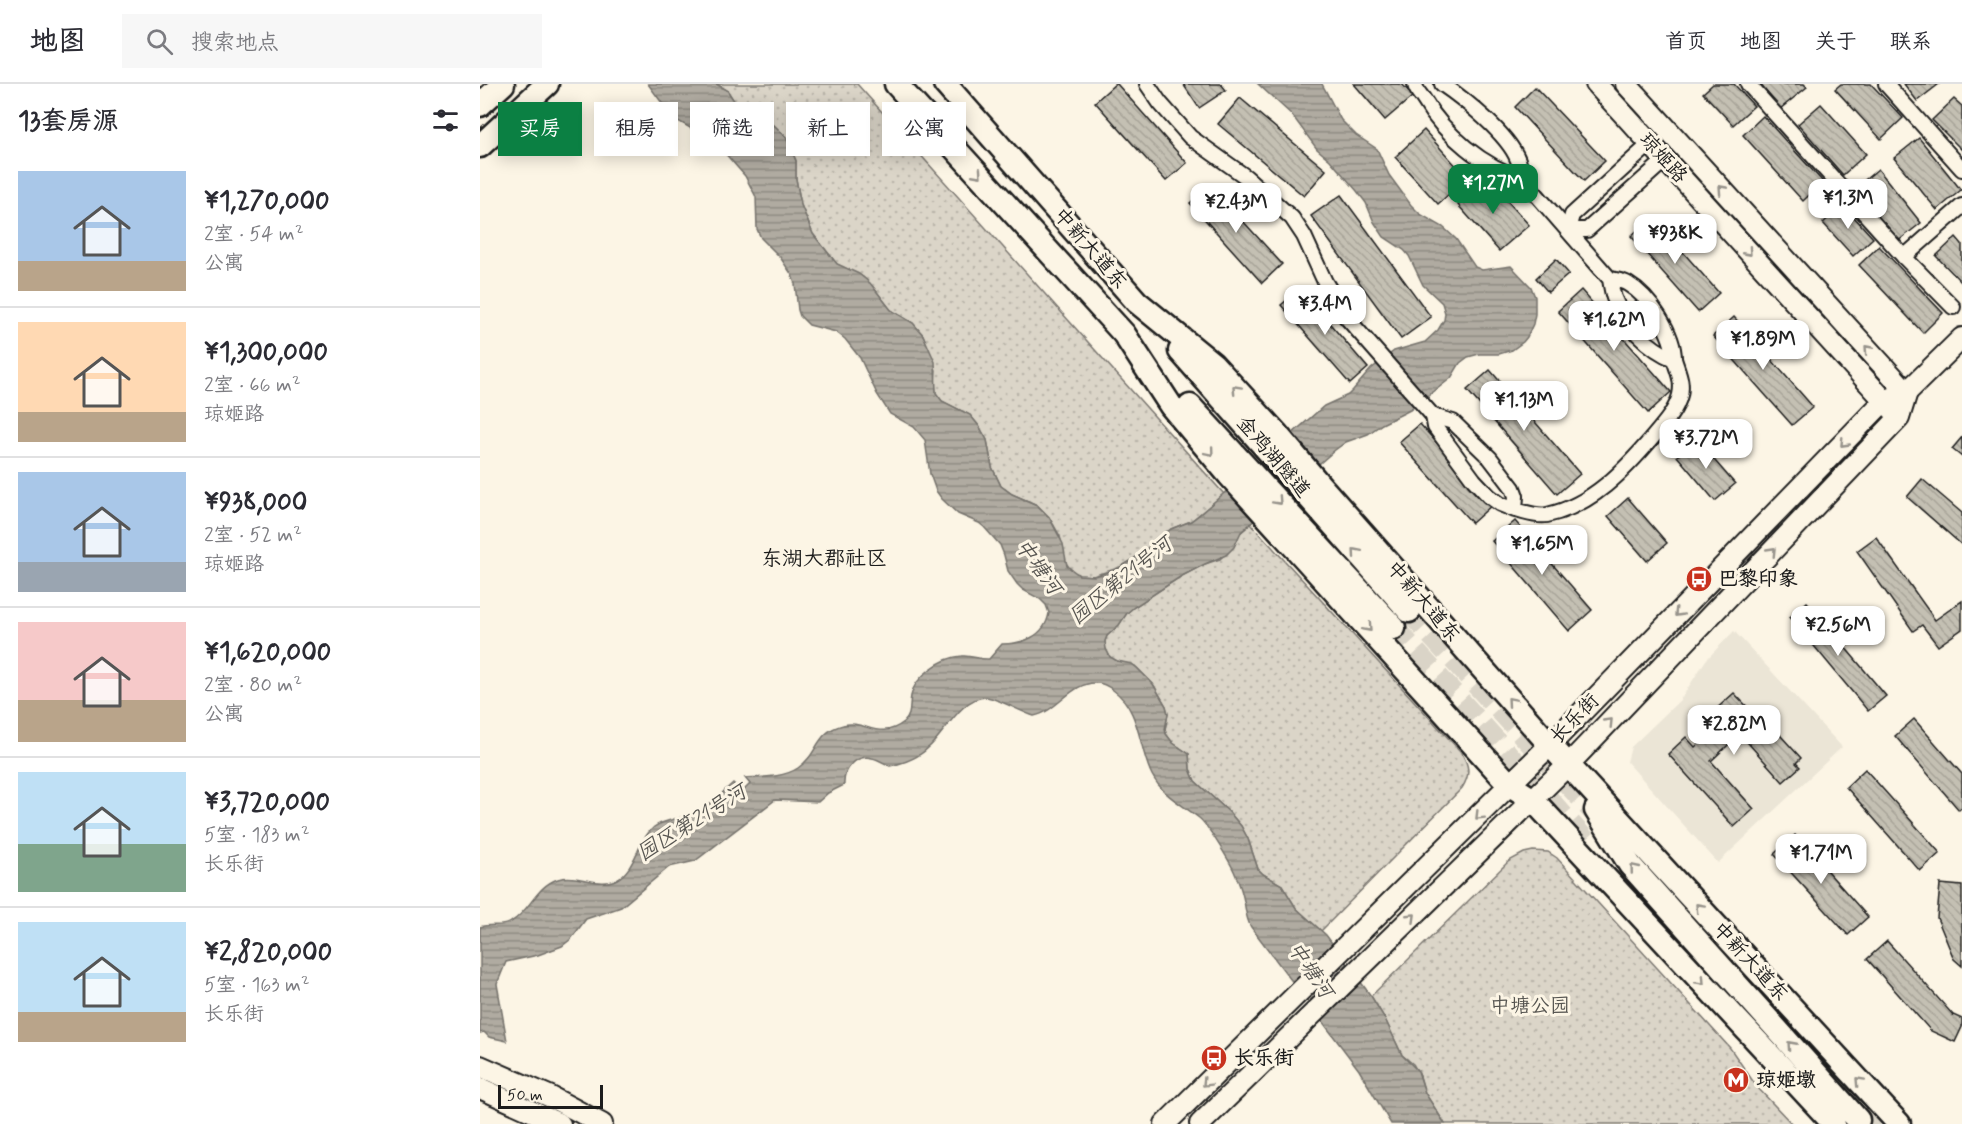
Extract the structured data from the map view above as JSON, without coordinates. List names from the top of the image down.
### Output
{
  "streets": {
    "main road": [
      "琼姬路",
      "中新大道东",
      "金鸡湖隧道",
      "长乐街"
    ]
  },
  "crossings": [
    ["琼姬路", "长乐街"],
    ["中新大道东", "金鸡湖隧道"],
    ["中新大道东", "长乐街"]
  ],
  "districts": ["东湖大郡社区"],
  "water": ["中塘河", "园区第21号河"],
  "parks": ["中塘公园"],
  "places": {
    "bus stop": ["巴黎印象", "长乐街"],
    "metro station": ["琼姬墩"]
  },
  "scale_bar": "50 m",
  "page": {
    "header": "地图",
    "search": "搜索地点",
    "nav": [
      "首页",
      "地图",
      "关于",
      "联系"
    ],
    "heading": "13套房源",
    "chip": [
      "买房",
      "租房",
      "筛选",
      "新上",
      "公寓"
    ],
    "list": [
      {
        "name": "¥1,270,000",
        "note": "2室 · 54 m² · 公寓"
      },
      {
        "name": "¥1,300,000",
        "note": "2室 · 66 m² · 琼姬路"
      },
      {
        "name": "¥938,000",
        "note": "2室 · 52 m² · 琼姬路"
      },
      {
        "name": "¥1,620,000",
        "note": "2室 · 80 m² · 公寓"
      },
      {
        "name": "¥3,720,000",
        "note": "5室 · 183 m² · 长乐街"
      },
      {
        "name": "¥2,820,000",
        "note": "5室 · 163 m² · 长乐街"
      }
    ],
    "price": [
      "¥1.27M",
      "¥1.3M",
      "¥2.43M",
      "¥938K",
      "¥3.4M",
      "¥1.62M",
      "¥1.89M",
      "¥1.13M",
      "¥3.72M",
      "¥1.65M",
      "¥2.56M",
      "¥2.82M",
      "¥1.71M"
    ],
    "scale": "50 m"
  }
}
